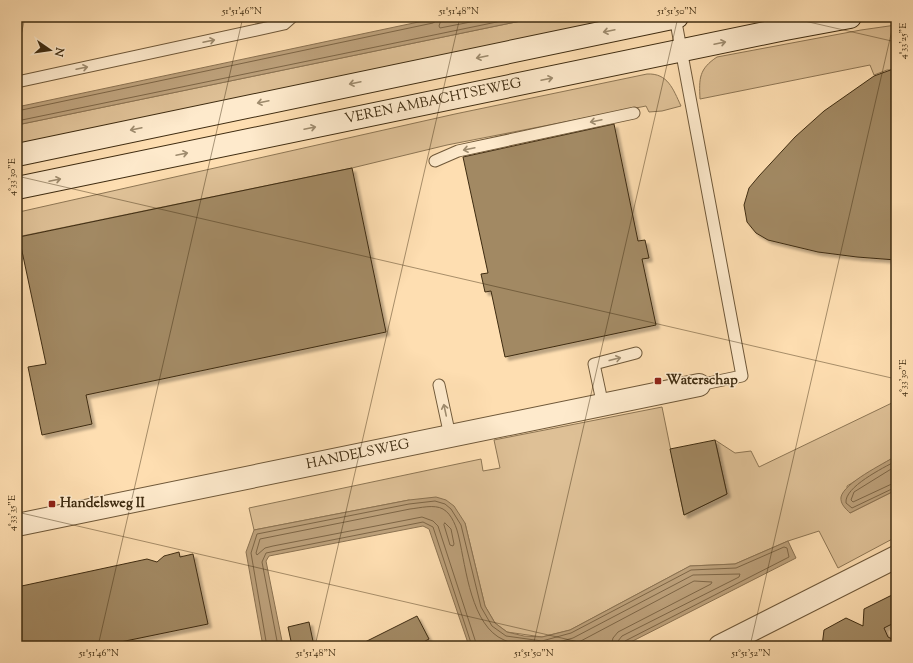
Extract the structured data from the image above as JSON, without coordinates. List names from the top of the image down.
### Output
{
  "streets": {
    "main road": ["VEREN AMBACHTSEWEG", "HANDELSWEG"]
  },
  "places": {
    "transit": ["Waterschap", "Handelsweg II"]
  },
  "north": "right",
  "coordinates": [
    "51°51'46\"N",
    "51°51'48\"N",
    "51°51'50\"N",
    "4°33'25\"E",
    "4°33'30\"E",
    "4°33'35\"E",
    "51°51'52\"N"
  ]
}
